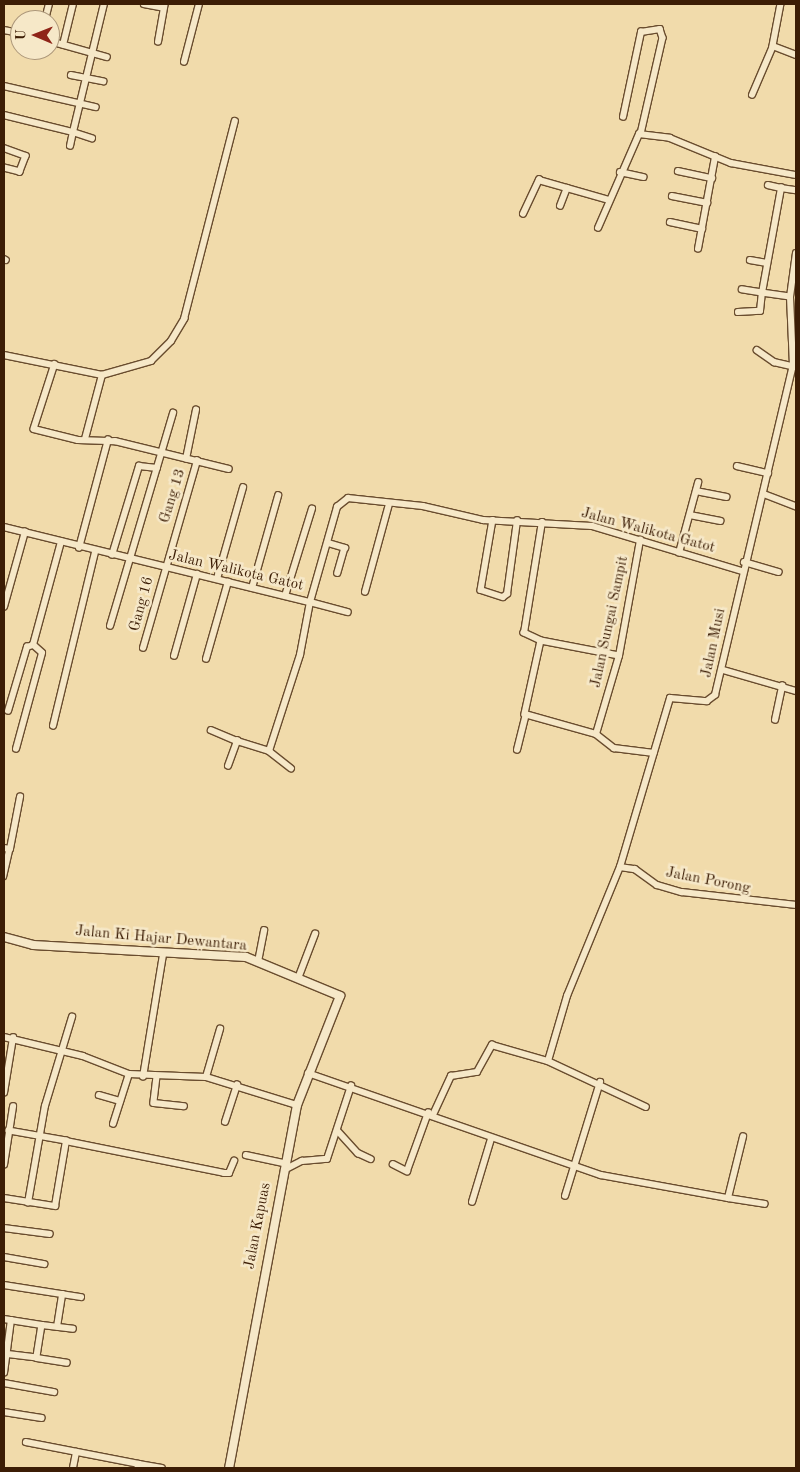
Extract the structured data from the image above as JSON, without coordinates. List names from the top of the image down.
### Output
{
  "streets": {
    "main road": ["Jalan Ki Hajar Dewantara", "Jalan Kapuas"],
    "street": [
      "Gang 13",
      "Jalan Walikota Gatot",
      "Gang 16",
      "Jalan Sungai Sampit",
      "Jalan Musi",
      "Jalan Porong"
    ]
  },
  "crossings": [
    ["Gang 13", "Jalan Walikota Gatot"],
    ["Gang 13", "Gang 16"],
    ["Jalan Walikota Gatot", "Gang 16"],
    ["Jalan Walikota Gatot", "Jalan Sungai Sampit"],
    ["Jalan Walikota Gatot", "Jalan Musi"],
    ["Jalan Musi", "Jalan Porong"],
    ["Jalan Ki Hajar Dewantara", "Jalan Kapuas"]
  ],
  "north": "left"
}
